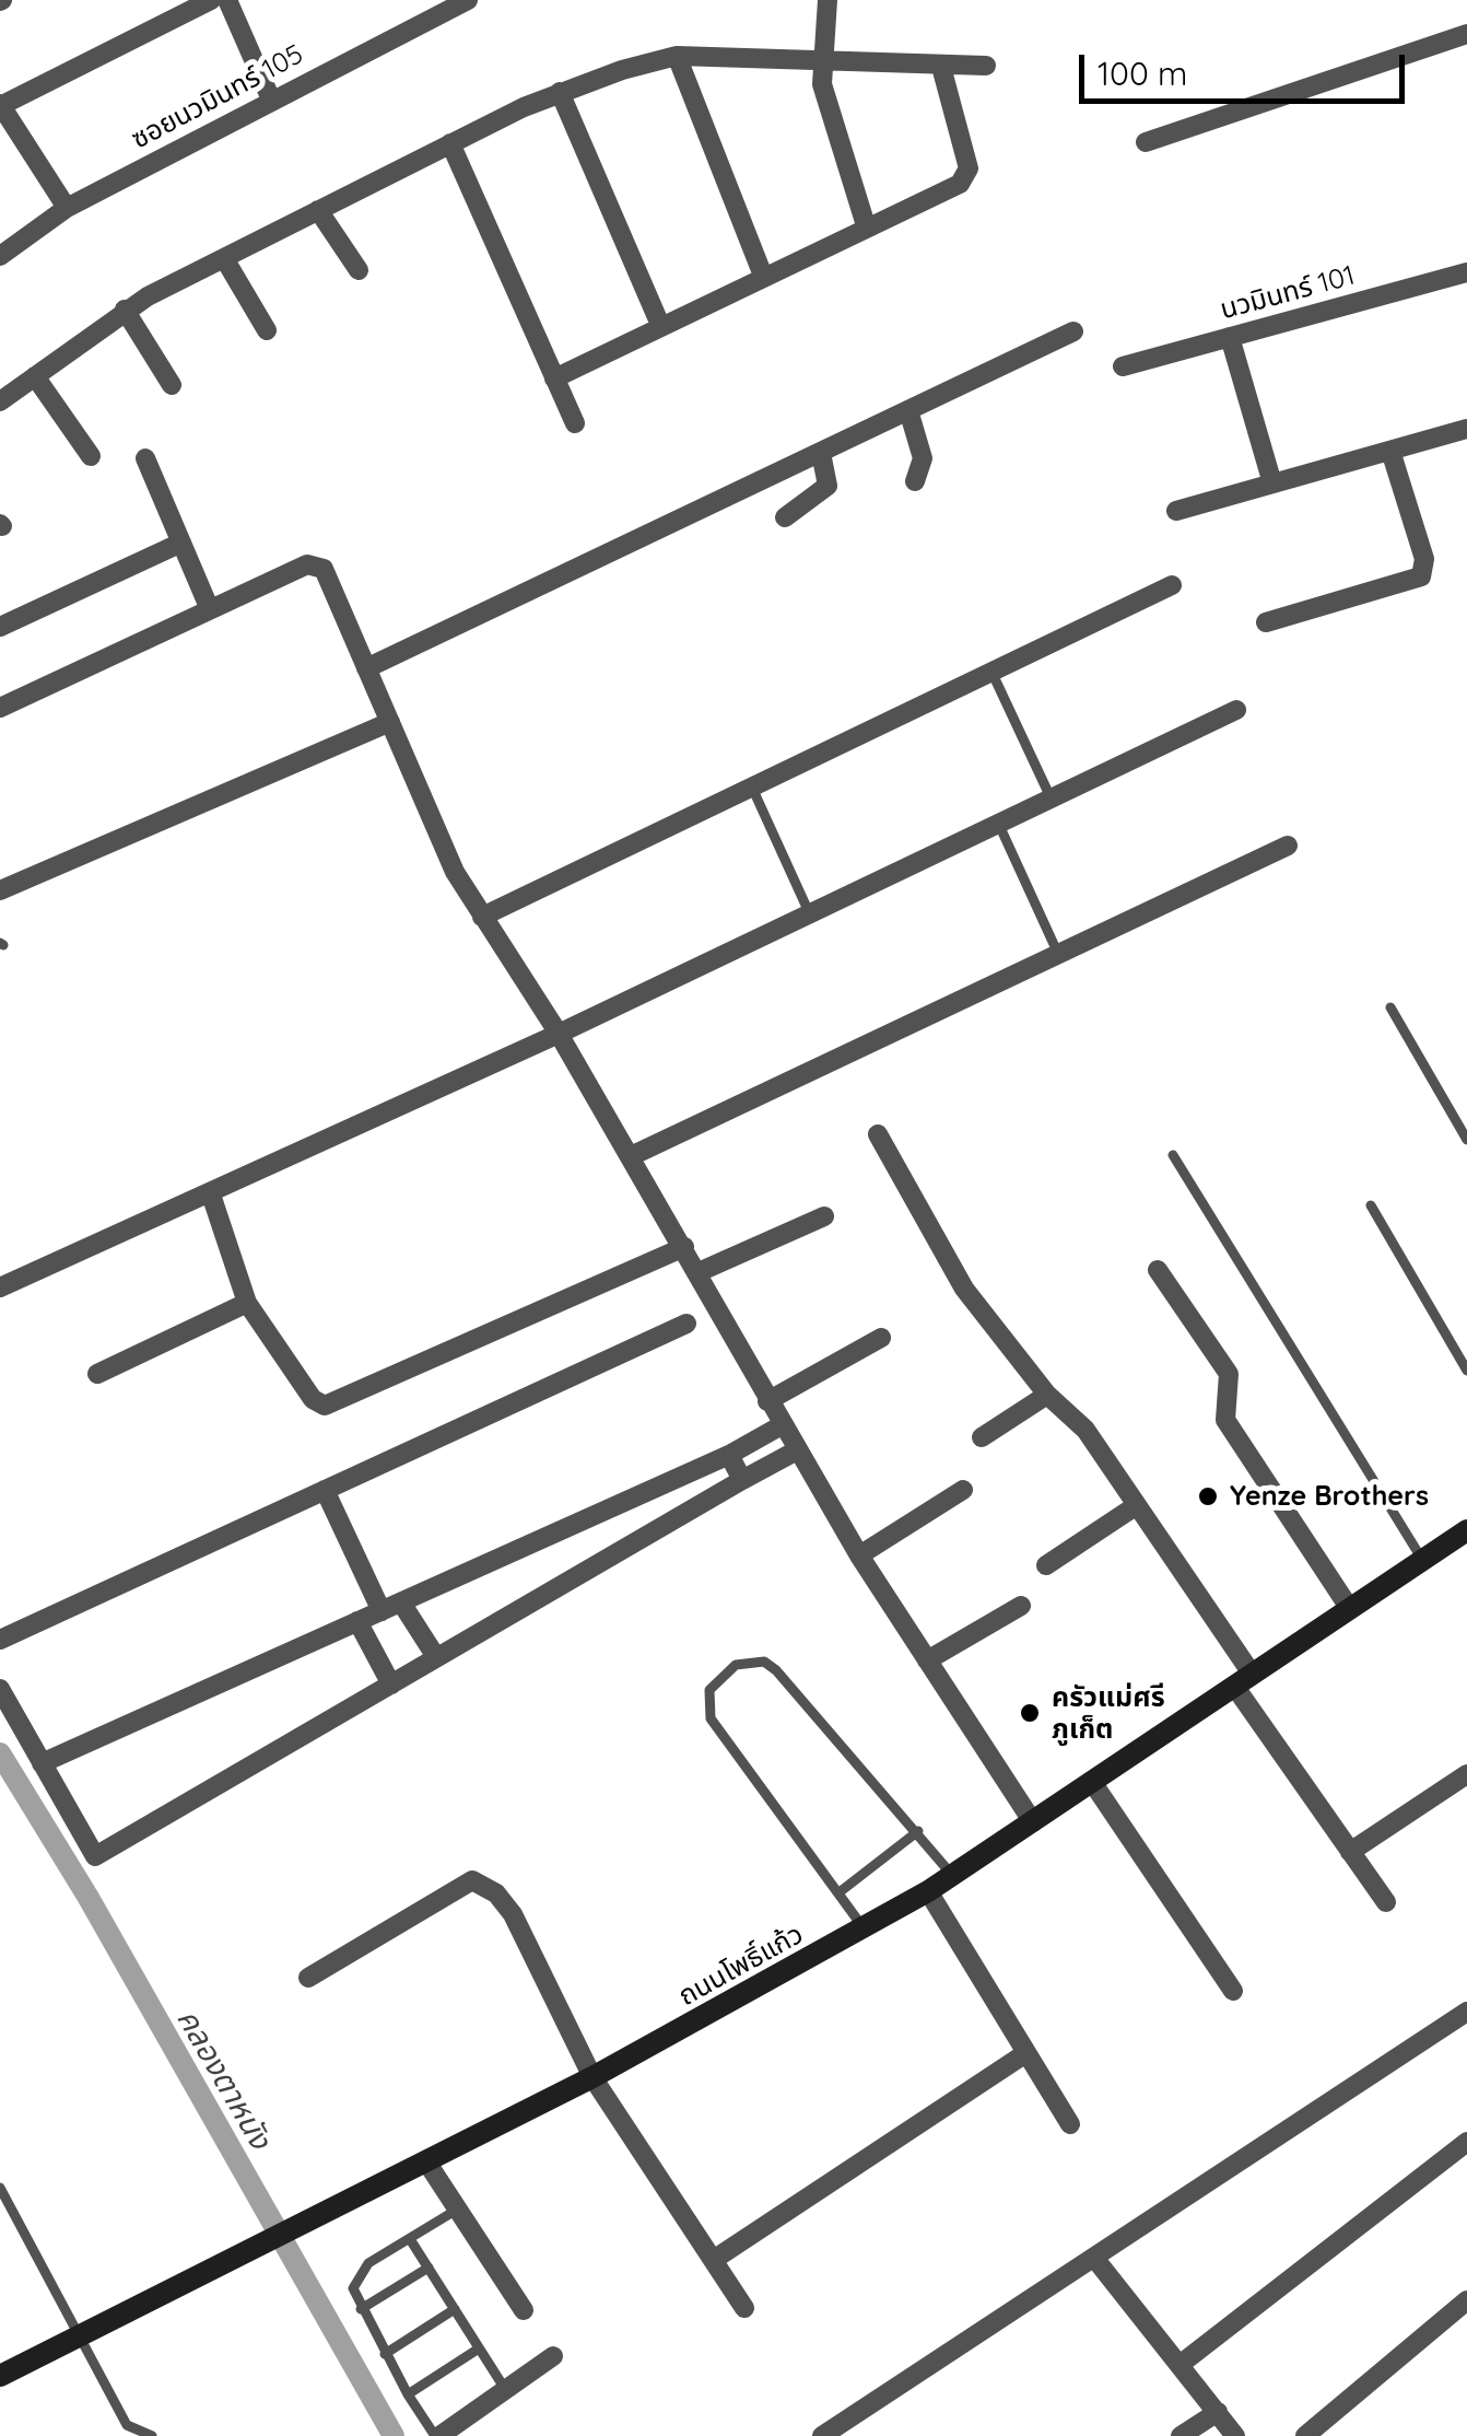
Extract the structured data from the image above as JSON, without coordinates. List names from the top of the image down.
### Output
{
  "streets": {
    "street": ["ซอยนวมินทร์ 105", "นวมินทร์ 101", "ถนนโพธิ์แก้ว"]
  },
  "water": ["คลองตาหนัง"],
  "places": ["Yenze Brothers", "ครัวแม่ศรี ภูเก็ต"],
  "scale_bar": "100 m"
}
